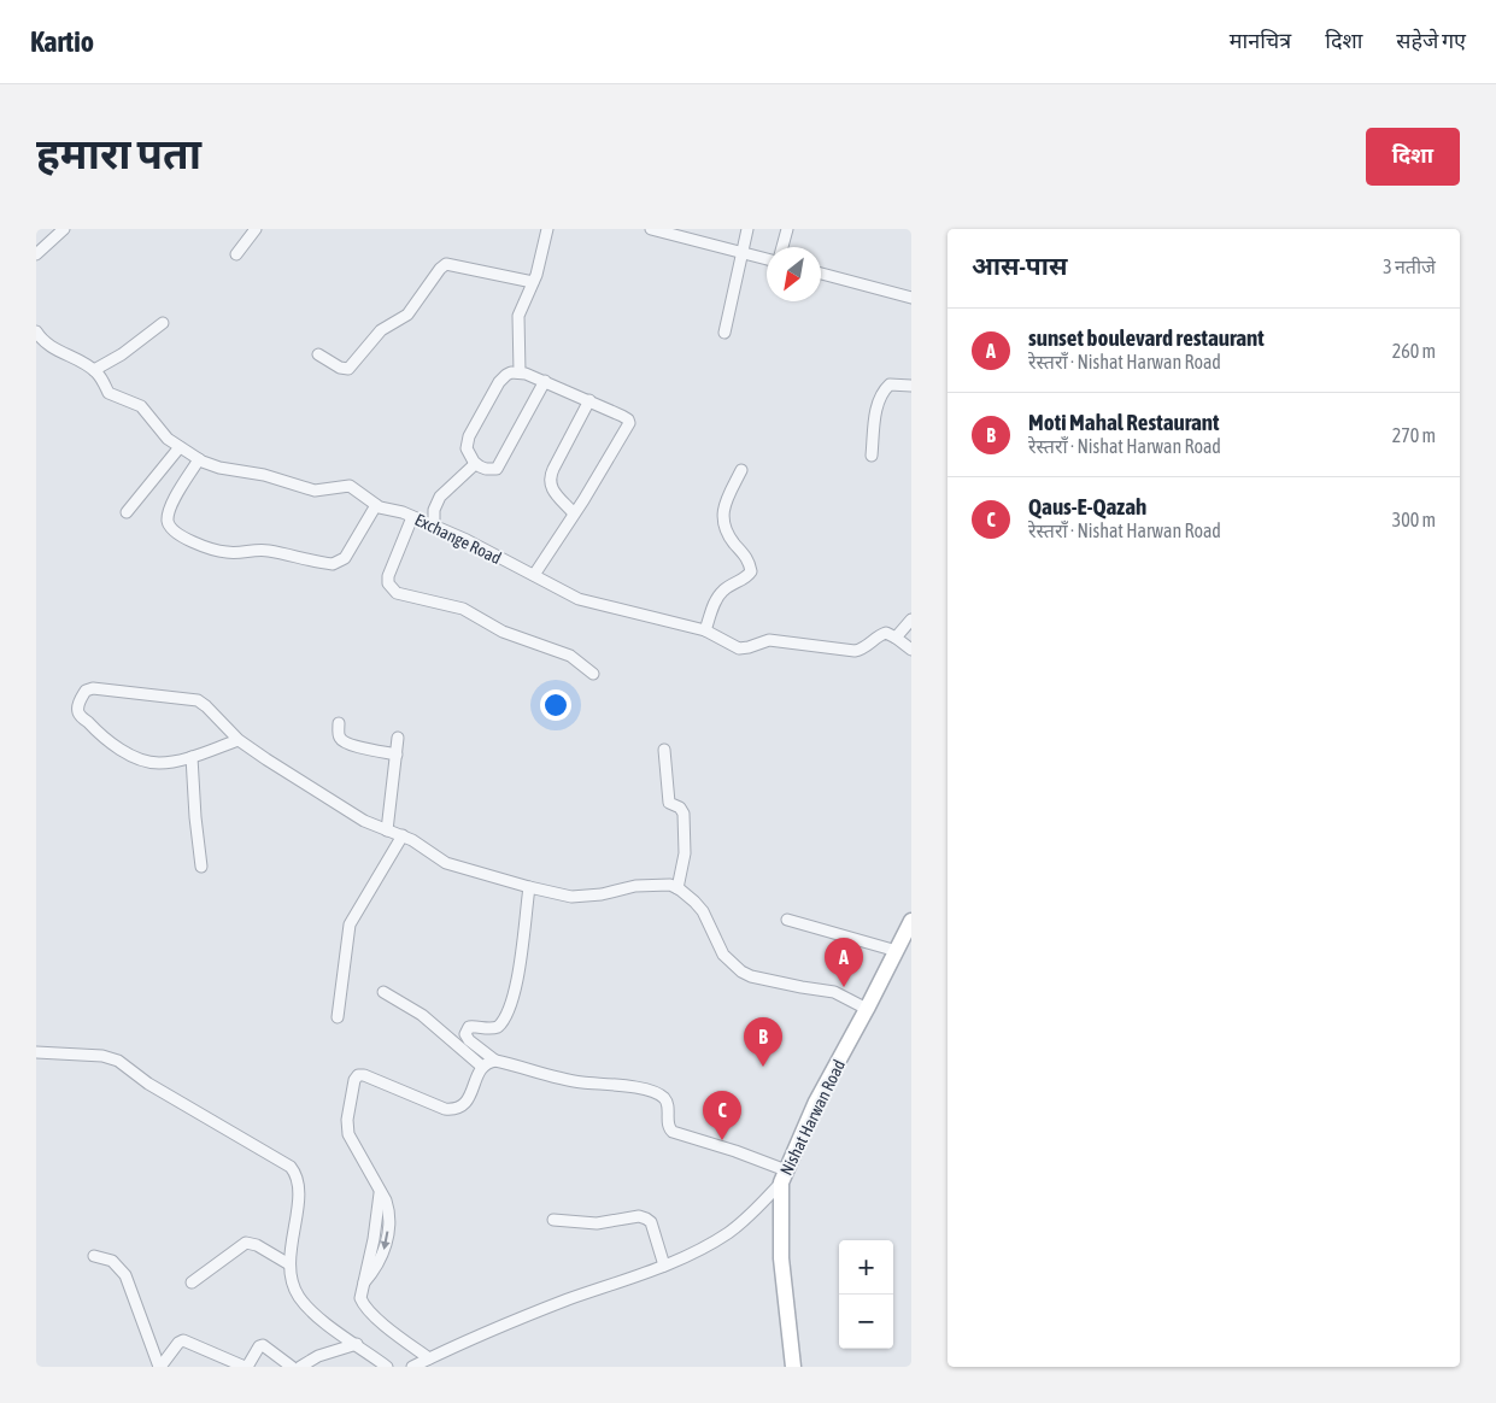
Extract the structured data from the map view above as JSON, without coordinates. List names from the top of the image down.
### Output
{
  "streets": {
    "main road": ["Nishat Harwan Road"],
    "street": ["Exchange Road"]
  },
  "north": "bottom left",
  "page": {
    "header": "Kartio",
    "nav": ["मानचित्र", "दिशा", "सहेजे गए"],
    "buttons": "दिशा",
    "title": "हमारा पता",
    "heading": ["आस-पास", "3 नतीजे"],
    "list": [
      {
        "mark": "A",
        "name": "sunset boulevard restaurant",
        "note": "रेस्तराँ · Nishat Harwan Road",
        "value": "260 m"
      },
      {
        "mark": "B",
        "name": "Moti Mahal Restaurant",
        "note": "रेस्तराँ · Nishat Harwan Road",
        "value": "270 m"
      },
      {
        "mark": "C",
        "name": "Qaus-E-Qazah",
        "note": "रेस्तराँ · Nishat Harwan Road",
        "value": "300 m"
      }
    ],
    "pins": ["A", "B", "C"],
    "map_buttons": ["+", "−"]
  }
}
